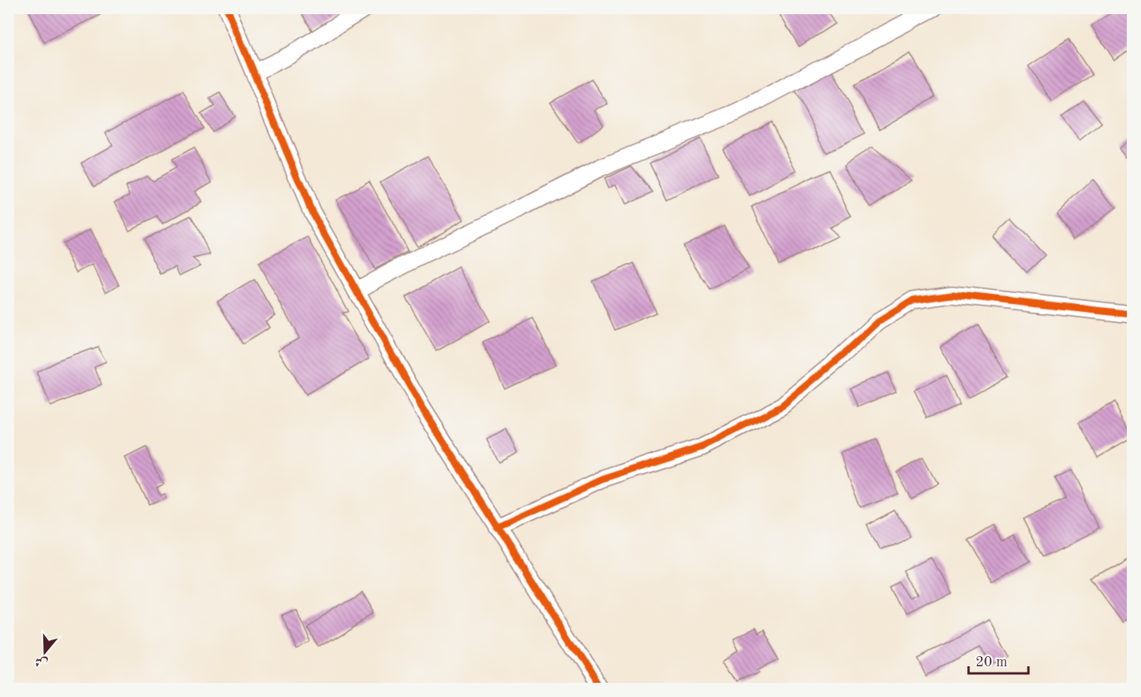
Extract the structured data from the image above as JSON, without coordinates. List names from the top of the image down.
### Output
{
  "scale_bar": "20 m",
  "north": "bottom"
}
